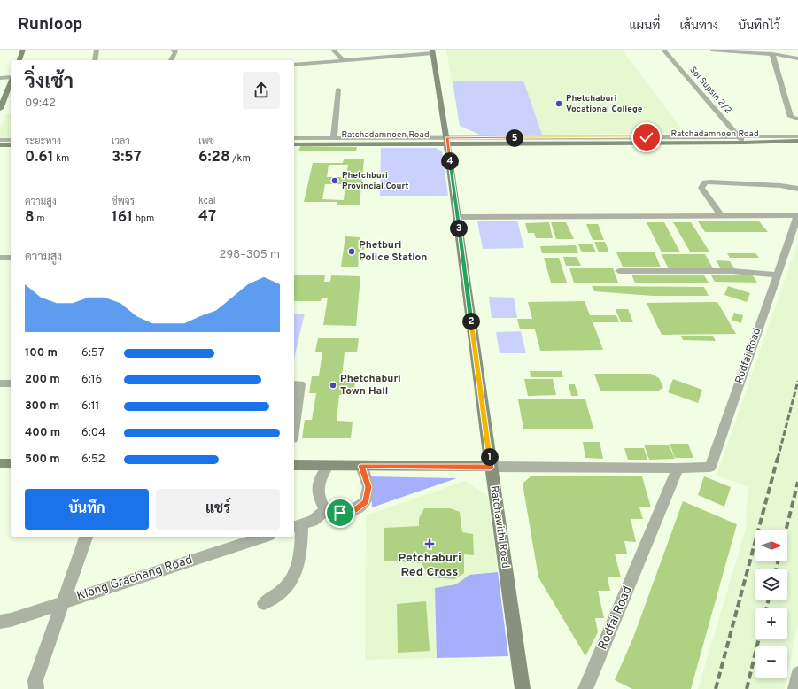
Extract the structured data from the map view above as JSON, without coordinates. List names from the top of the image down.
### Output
{
  "streets": {
    "main road": ["Ratchadamnoen Road", "Ratchawithi Road"],
    "street": ["Soi Supsin 2/2", "Rodfai Road", "Klong Grachang Road"]
  },
  "crossings": [
    ["Soi Supsin 2/2", "Ratchadamnoen Road"],
    ["Ratchadamnoen Road", "Ratchawithi Road"],
    ["Rodfai Road", "Ratchawithi Road"]
  ],
  "places": {
    "other": [
      "Phetchaburi Vocational College",
      "Phetchburi Provincial Court",
      "Phetburi Police Station",
      "Phetchaburi Town Hall"
    ],
    "health": ["Petchaburi Red Cross"]
  },
  "north": "right",
  "page": {
    "header": "Runloop",
    "nav": ["แผนที่", "เส้นทาง", "บันทึกไว้"],
    "heading": ["วิ่งเช้า", "09:42"],
    "stats": [
      ["ระยะทาง", "0.61 km"],
      ["เวลา", "3:57"],
      ["เพซ", "6:28 /km"],
      ["ความสูง", "8 m"],
      ["ชีพจร", "161 bpm"],
      ["kcal", "47"]
    ],
    "pins": [
      "5",
      "4",
      "3",
      "2",
      "1"
    ],
    "chart": ["ความสูง", "298–305 m"],
    "list": [
      {
        "name": "100 m",
        "note": "6:57"
      },
      {
        "name": "200 m",
        "note": "6:16"
      },
      {
        "name": "300 m",
        "note": "6:11"
      },
      {
        "name": "400 m",
        "note": "6:04"
      },
      {
        "name": "500 m",
        "note": "6:52"
      }
    ],
    "buttons": ["บันทึก", "แชร์"],
    "map_buttons": ["+", "−"]
  }
}
